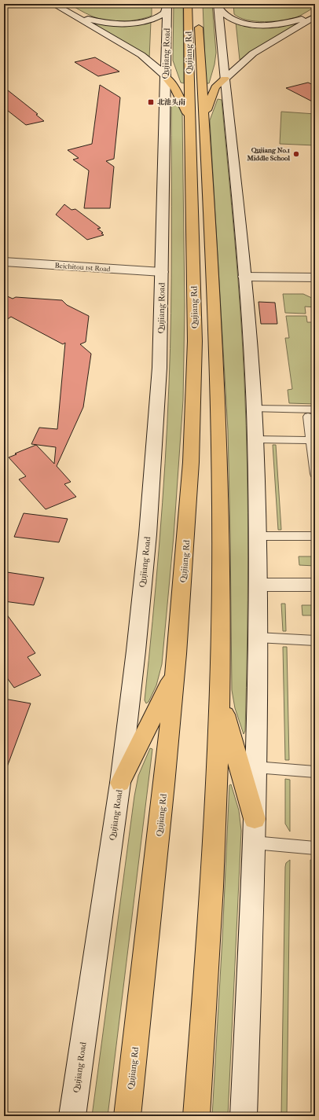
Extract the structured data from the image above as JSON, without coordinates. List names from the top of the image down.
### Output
{
  "streets": {
    "highway": ["Qujiang Rd"],
    "main road": ["Qujiang Road", "Beichitou 1st Road"]
  },
  "crossings": [
    ["Qujiang Road", "Beichitou 1st Road"]
  ],
  "places": {
    "transit": ["北池头南"],
    "other": ["Qujiang No.1 Middle School"]
  }
}
